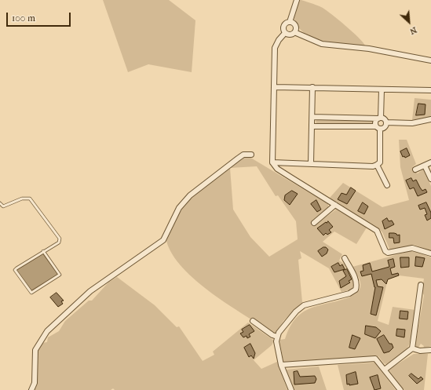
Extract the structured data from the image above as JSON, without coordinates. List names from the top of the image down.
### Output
{
  "scale_bar": "100 m",
  "north": "bottom right"
}
